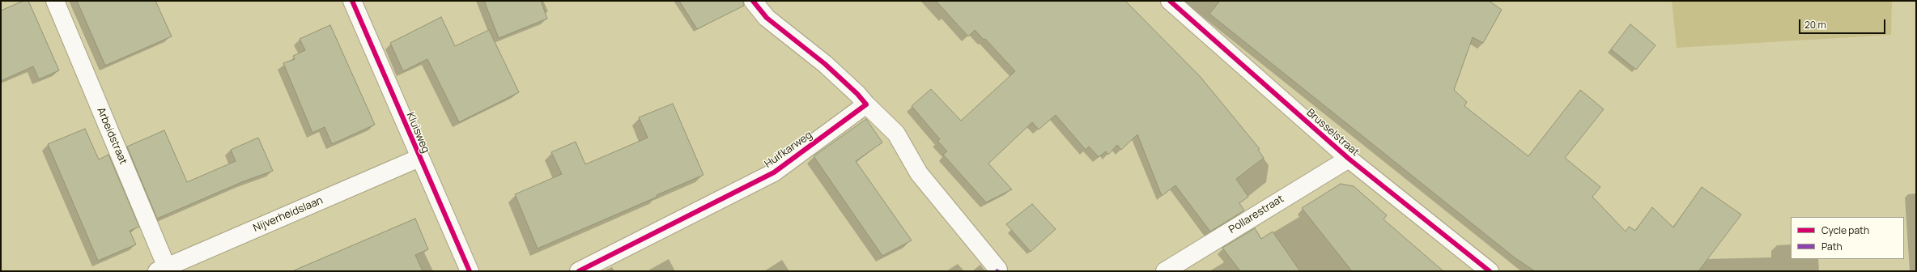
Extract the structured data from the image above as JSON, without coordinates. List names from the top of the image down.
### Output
{
  "streets": {
    "street": [
      "Kluisweg",
      "Brusselstraat",
      "Arbeidstraat",
      "Huifkarweg",
      "Nijverheidslaan",
      "Pollarestraat"
    ]
  },
  "crossings": [
    ["Kluisweg", "Nijverheidslaan"],
    ["Brusselstraat", "Pollarestraat"],
    ["Arbeidstraat", "Nijverheidslaan"]
  ],
  "legend": ["Cycle path", "Path"],
  "scale_bar": "20 m"
}
